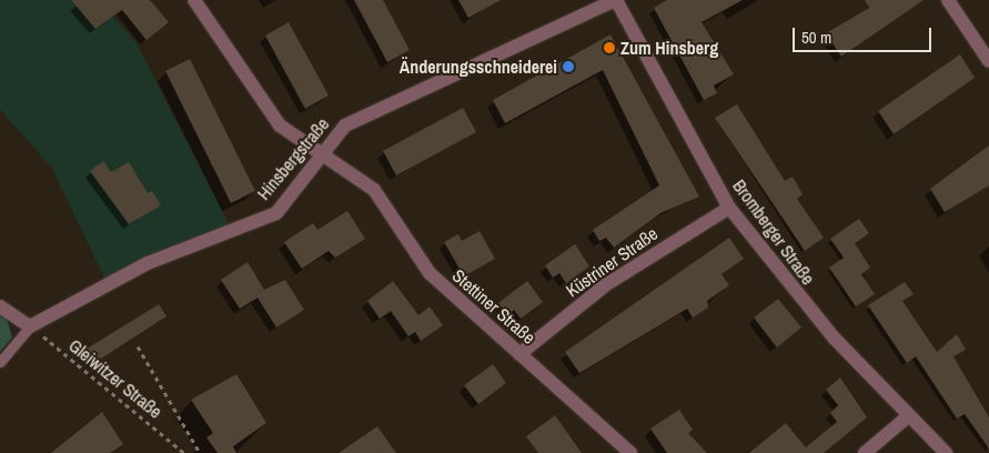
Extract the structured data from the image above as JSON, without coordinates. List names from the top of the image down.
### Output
{
  "streets": {
    "street": [
      "Hinsbergstraße",
      "Bromberger Straße",
      "Küstriner Straße",
      "Stettiner Straße"
    ],
    "path": ["Gleiwitzer Straße"]
  },
  "crossings": [
    ["Hinsbergstraße", "Bromberger Straße"],
    ["Hinsbergstraße", "Stettiner Straße"],
    ["Hinsbergstraße", "Gleiwitzer Straße"],
    ["Bromberger Straße", "Küstriner Straße"],
    ["Küstriner Straße", "Stettiner Straße"]
  ],
  "places": ["Zum Hinsberg", "Änderungsschneiderei"],
  "scale_bar": "50 m"
}
